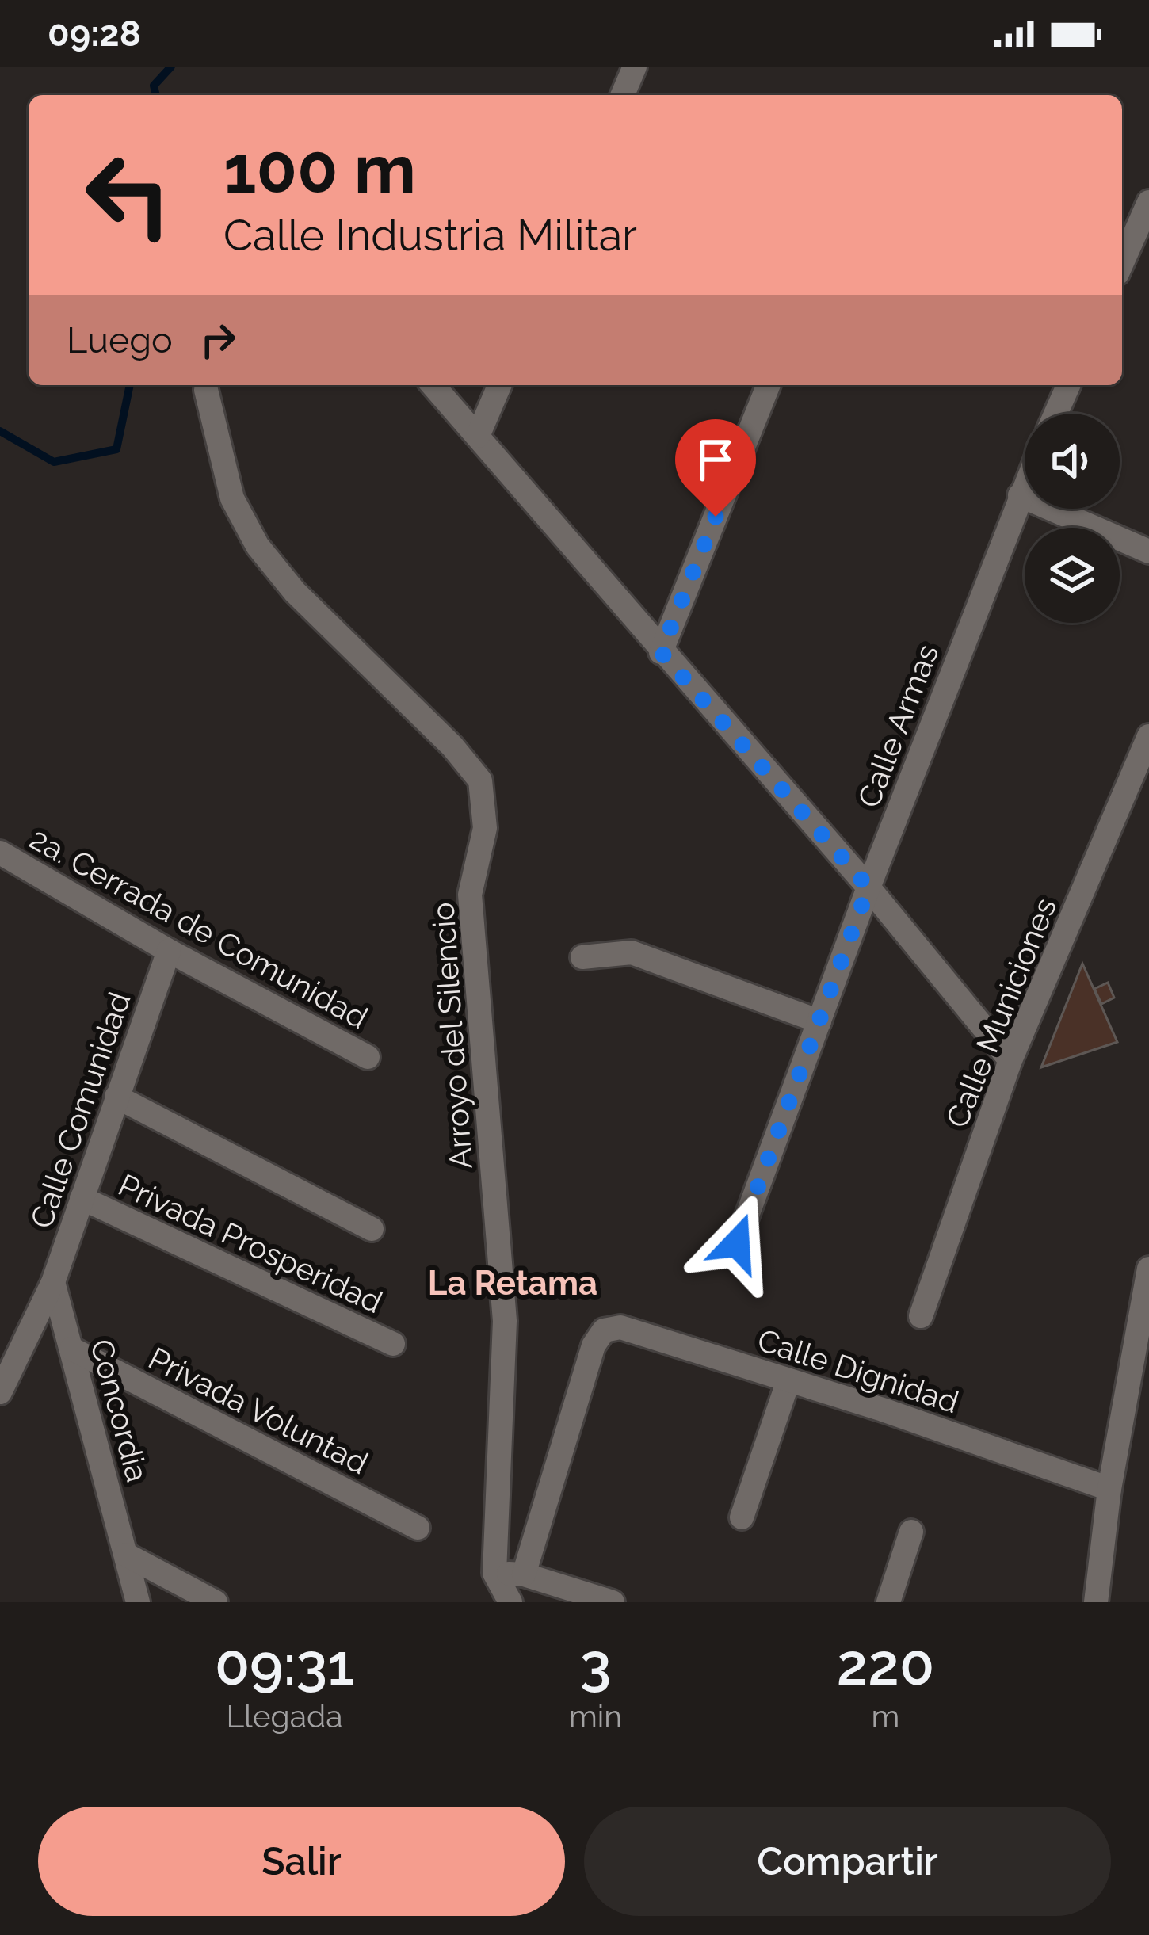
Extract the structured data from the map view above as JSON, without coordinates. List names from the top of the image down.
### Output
{
  "streets": {
    "street": [
      "Calle Armas",
      "2a. Cerrada de Comunidad",
      "Calle Municiones",
      "Arroyo del Silencio",
      "Calle Comunidad",
      "Privada Prosperidad",
      "Calle Dignidad",
      "Concordia",
      "Privada Voluntad"
    ]
  },
  "crossings": [
    ["2a. Cerrada de Comunidad", "Calle Comunidad"],
    ["Calle Comunidad", "Privada Prosperidad"],
    ["Calle Comunidad", "Concordia"],
    ["Concordia", "Privada Voluntad"]
  ],
  "districts": ["La Retama"],
  "page": {
    "status": "09:28",
    "turn": ["100 m", "Calle Industria Militar"],
    "then": "Luego",
    "eta": [
      "09:31",
      "Llegada",
      "3",
      "min",
      "220",
      "m"
    ],
    "buttons": ["Salir", "Compartir"]
  }
}
